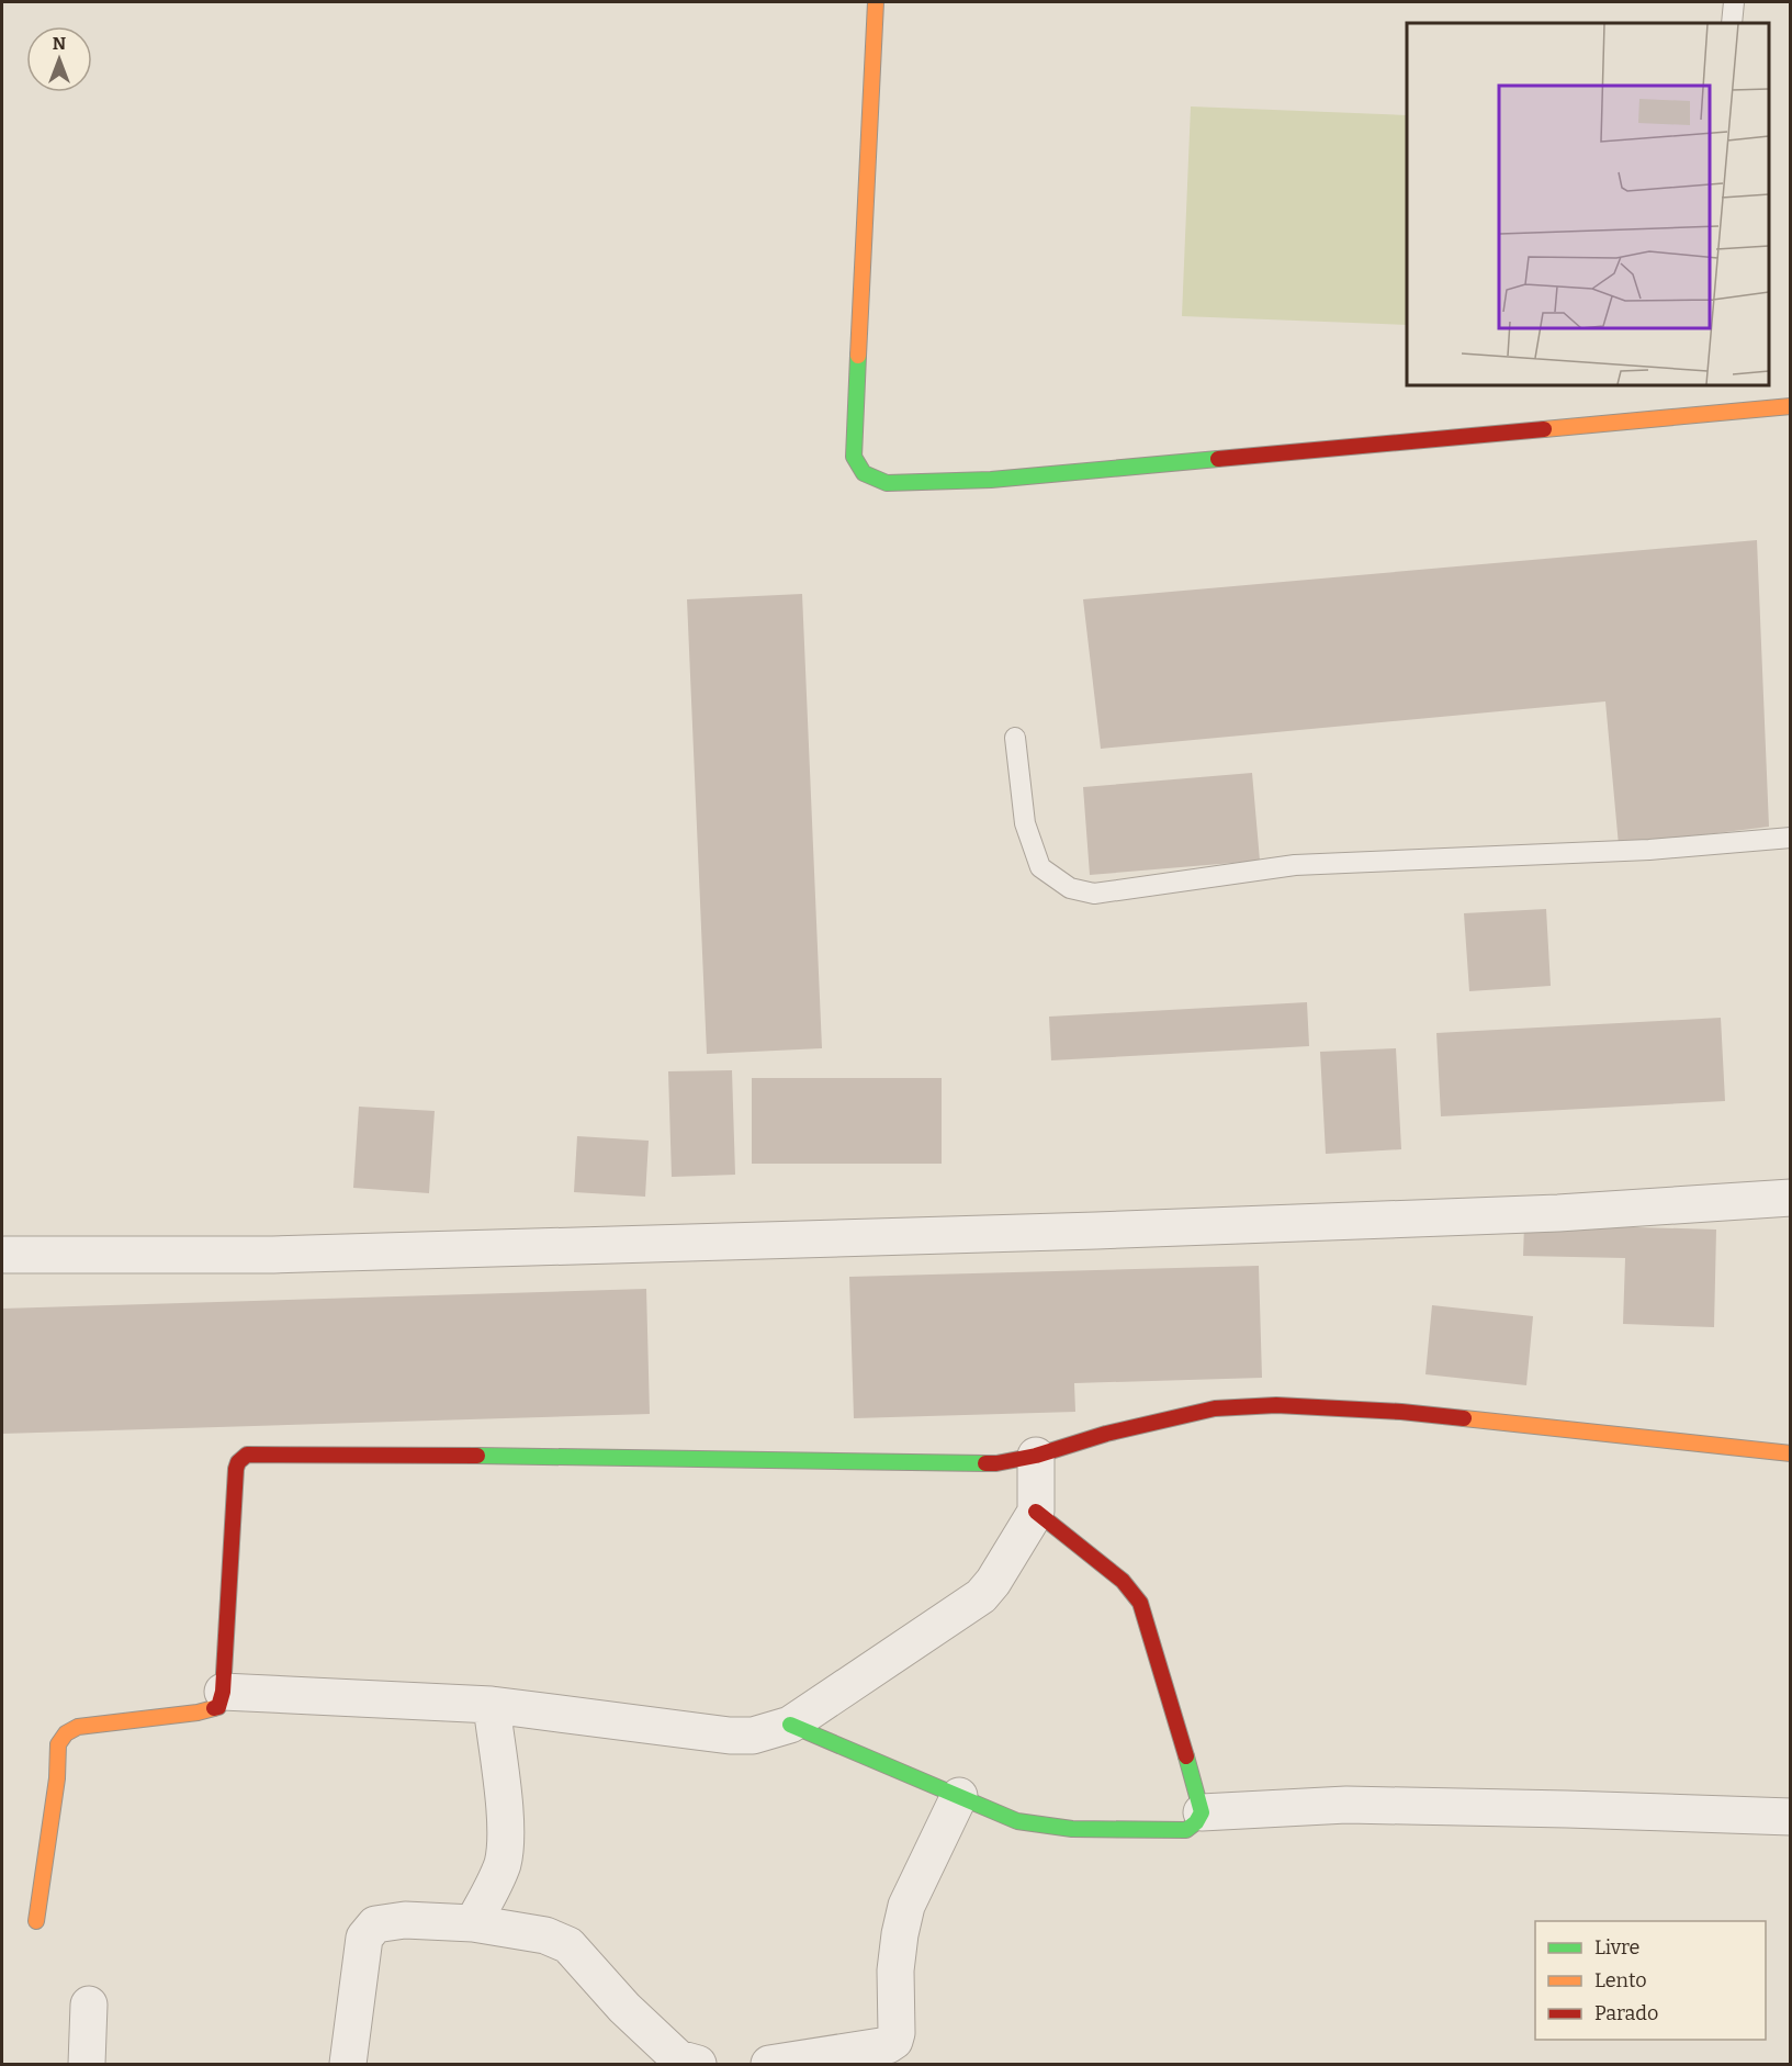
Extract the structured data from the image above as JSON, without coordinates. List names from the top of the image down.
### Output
{
  "legend": ["Livre", "Lento", "Parado"],
  "north": "top"
}
